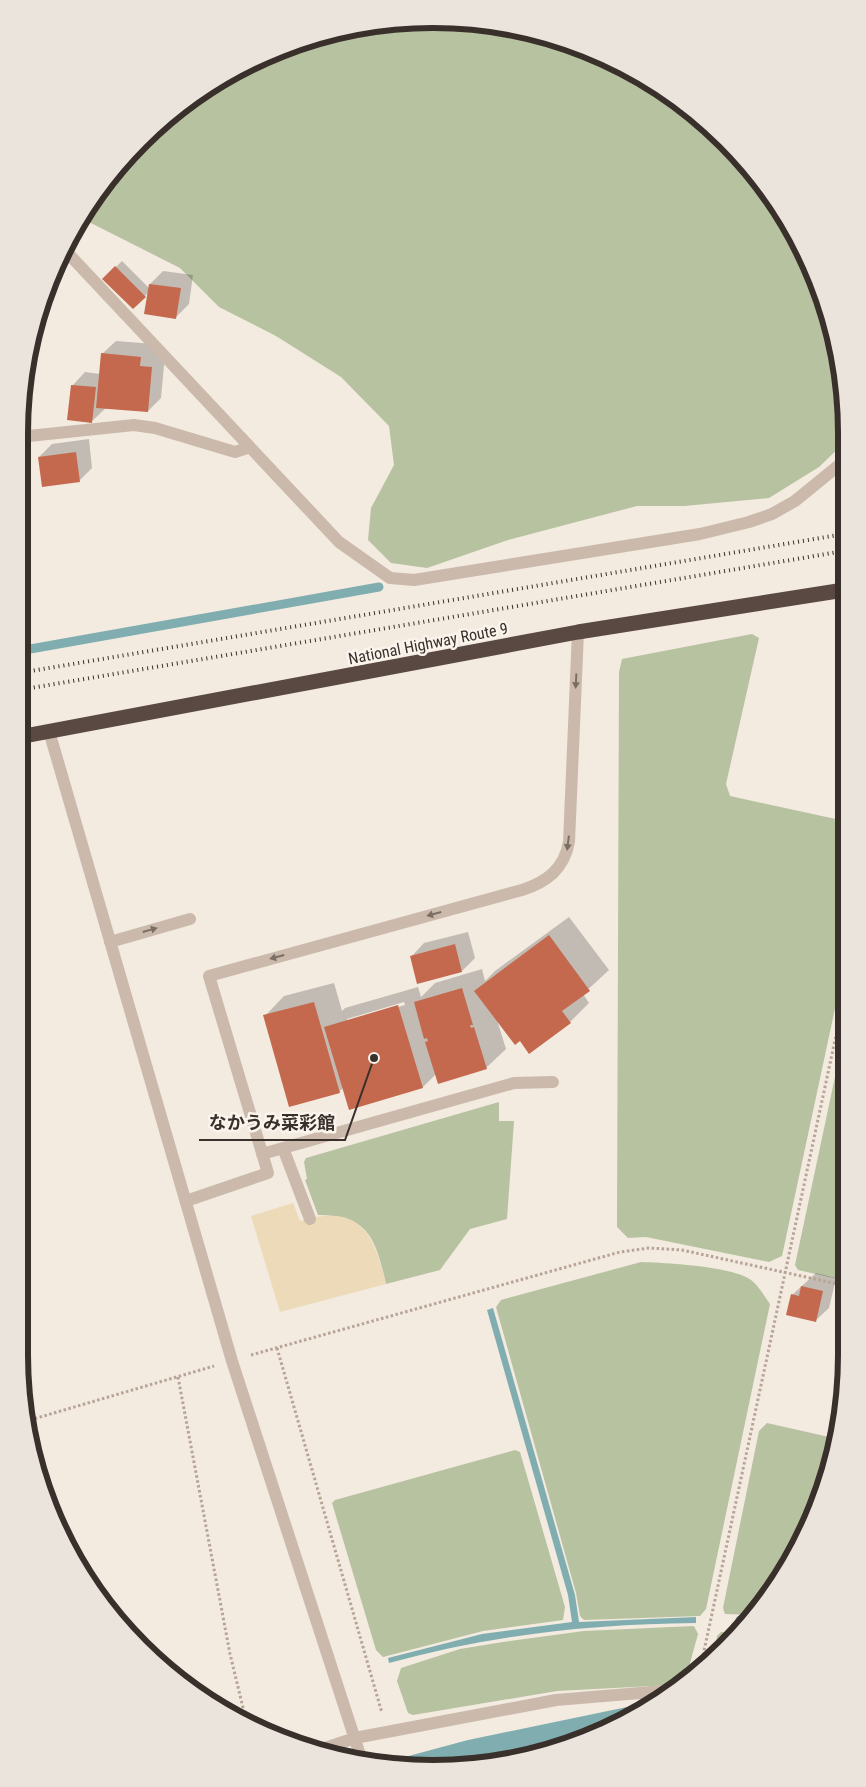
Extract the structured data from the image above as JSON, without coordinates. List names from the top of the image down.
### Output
{
  "streets": {
    "highway": ["National Highway Route 9"]
  },
  "places": ["なかうみ菜彩館"]
}
